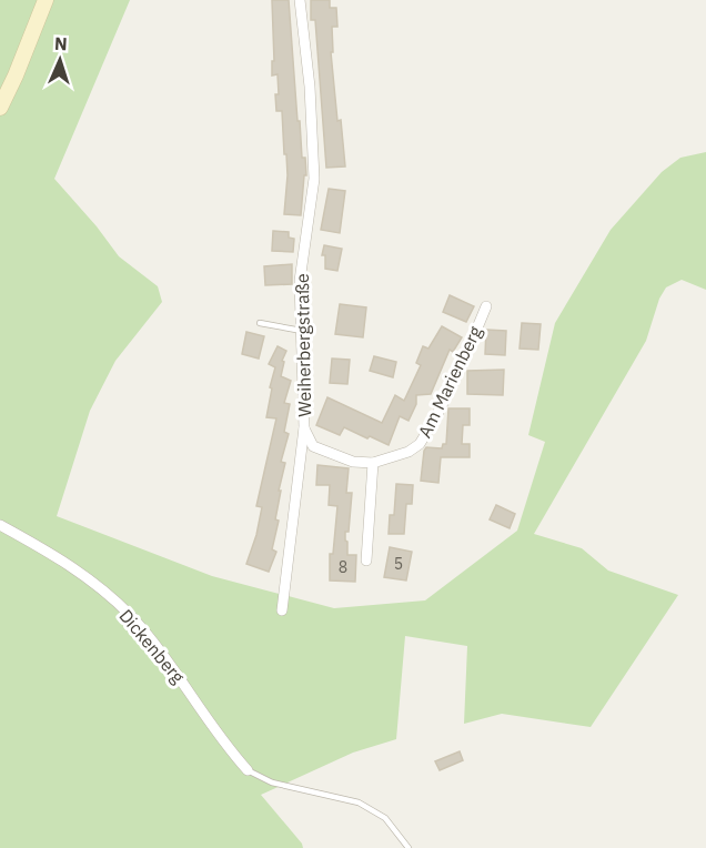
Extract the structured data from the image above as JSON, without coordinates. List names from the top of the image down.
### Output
{
  "streets": {
    "street": ["Weiherbergstraße", "Am Marienberg", "Dickenberg"]
  },
  "crossings": [
    ["Weiherbergstraße", "Am Marienberg"]
  ],
  "house_numbers": ["5", "8"],
  "north": "top"
}
